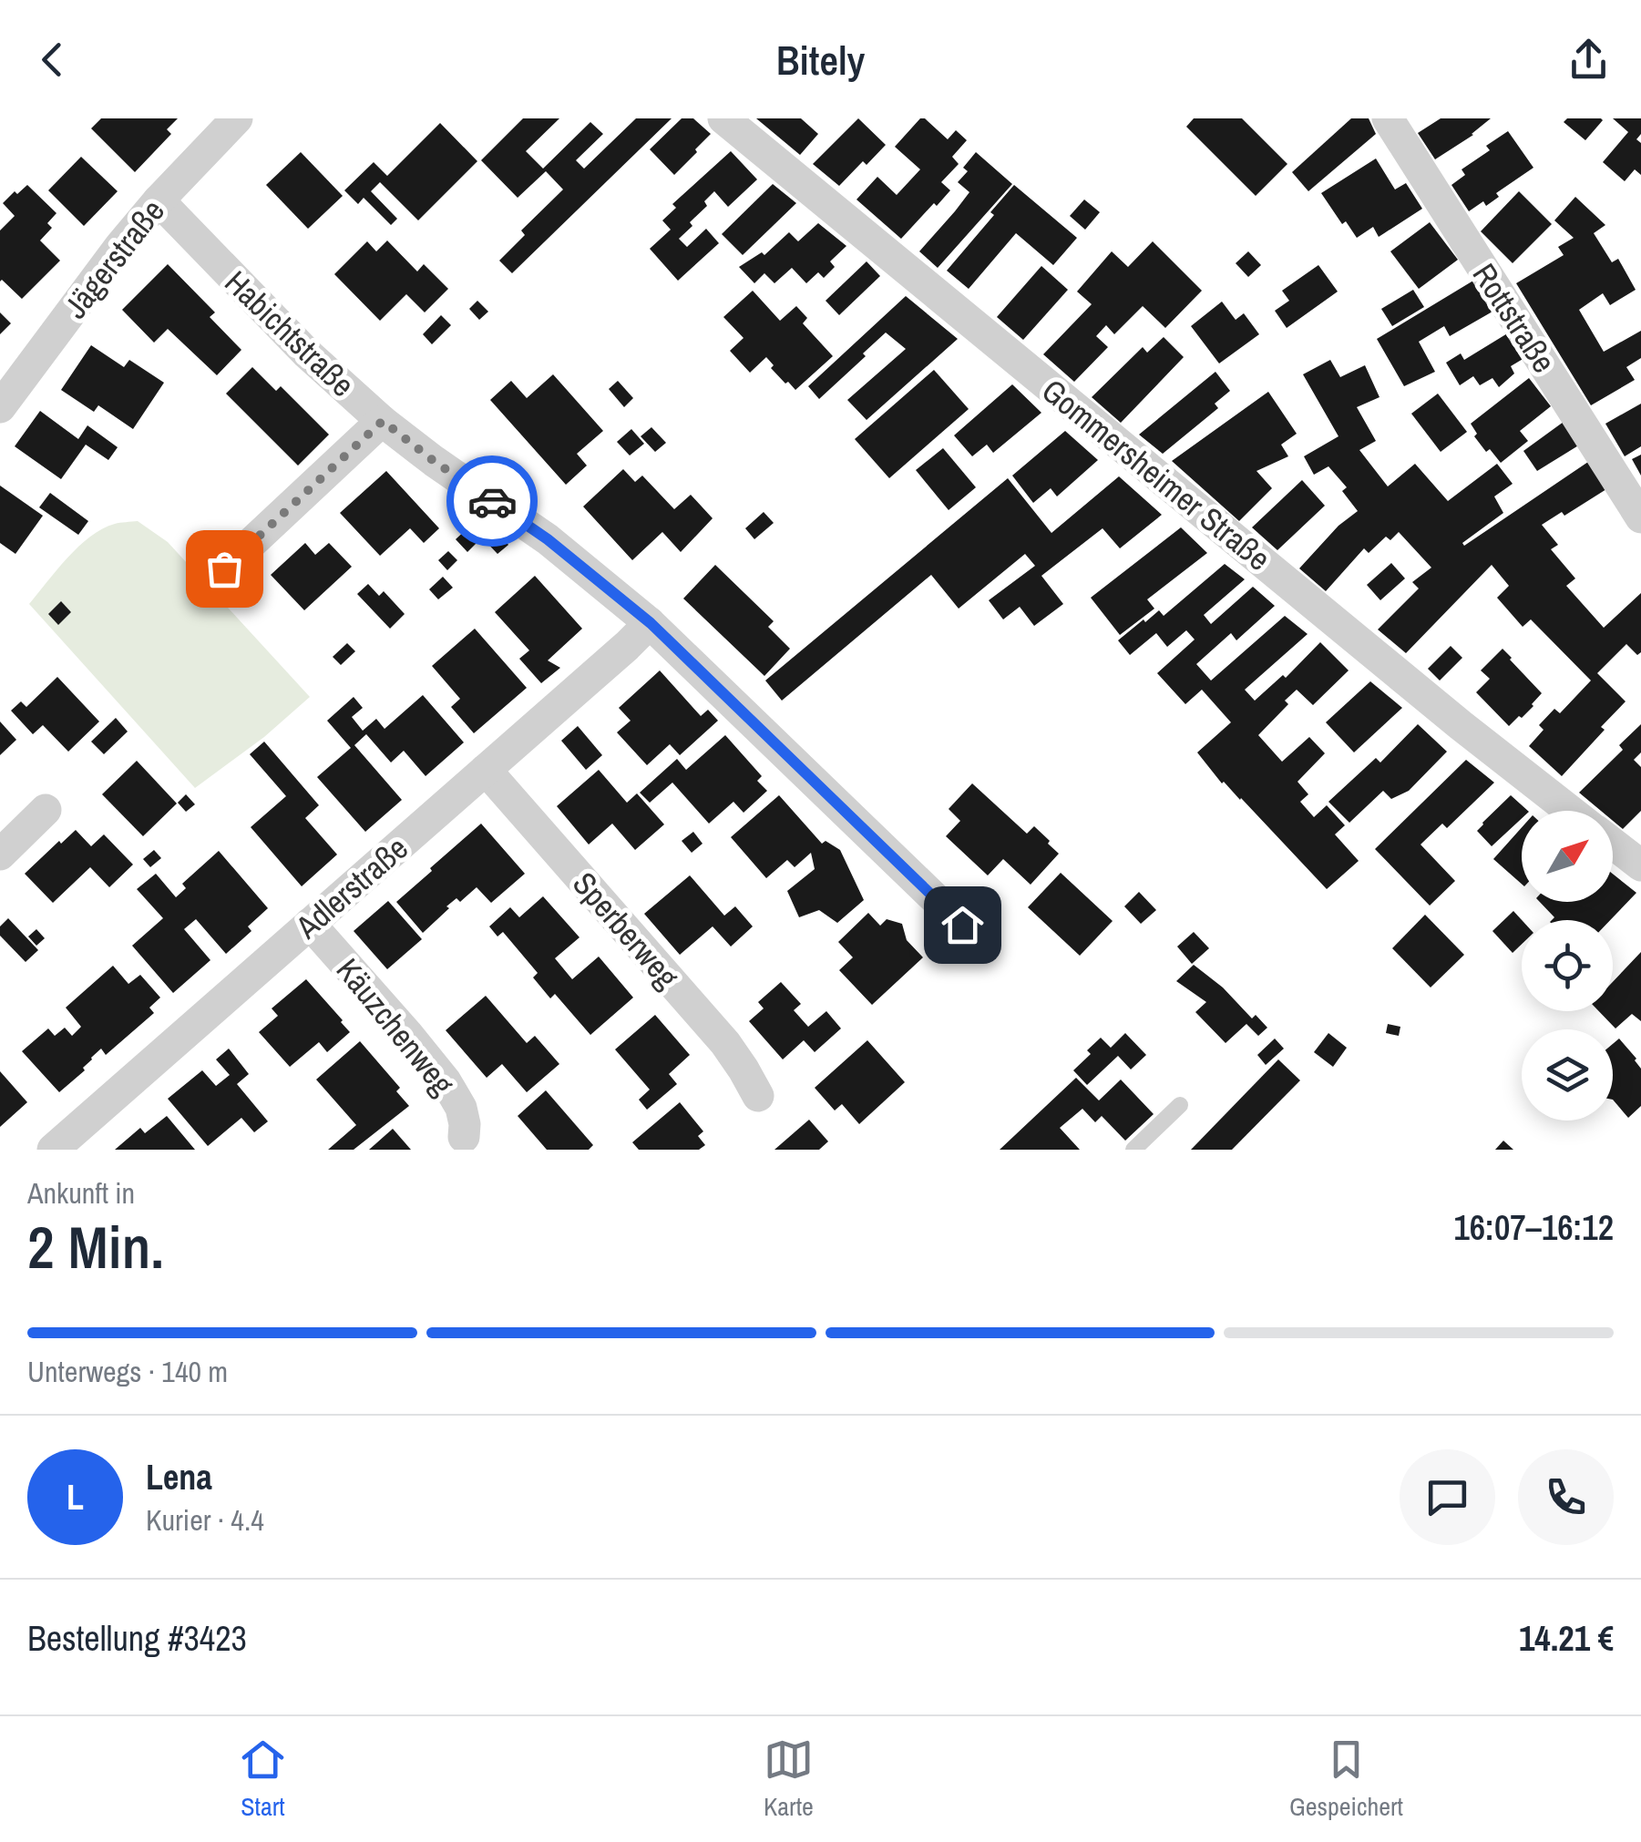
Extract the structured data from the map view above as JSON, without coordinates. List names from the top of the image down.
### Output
{
  "streets": {
    "street": [
      "Jägerstraße",
      "Rottstraße",
      "Habichtstraße",
      "Gommersheimer Straße",
      "Adlerstraße",
      "Sperberweg",
      "Käuzchenweg"
    ]
  },
  "crossings": [
    ["Jägerstraße", "Habichtstraße"],
    ["Habichtstraße", "Adlerstraße"],
    ["Adlerstraße", "Sperberweg"],
    ["Adlerstraße", "Käuzchenweg"]
  ],
  "north": "top right",
  "page": {
    "header": "Bitely",
    "heading": ["2 Min.", "Ankunft in", "16:07–16:12"],
    "panel": [
      "Lena",
      "Kurier · 4.4",
      "Bestellung #3423",
      "14.21 €"
    ],
    "bar": "Unterwegs · 140 m",
    "round": "L",
    "tabs": ["Start", "Karte", "Gespeichert"]
  }
}
